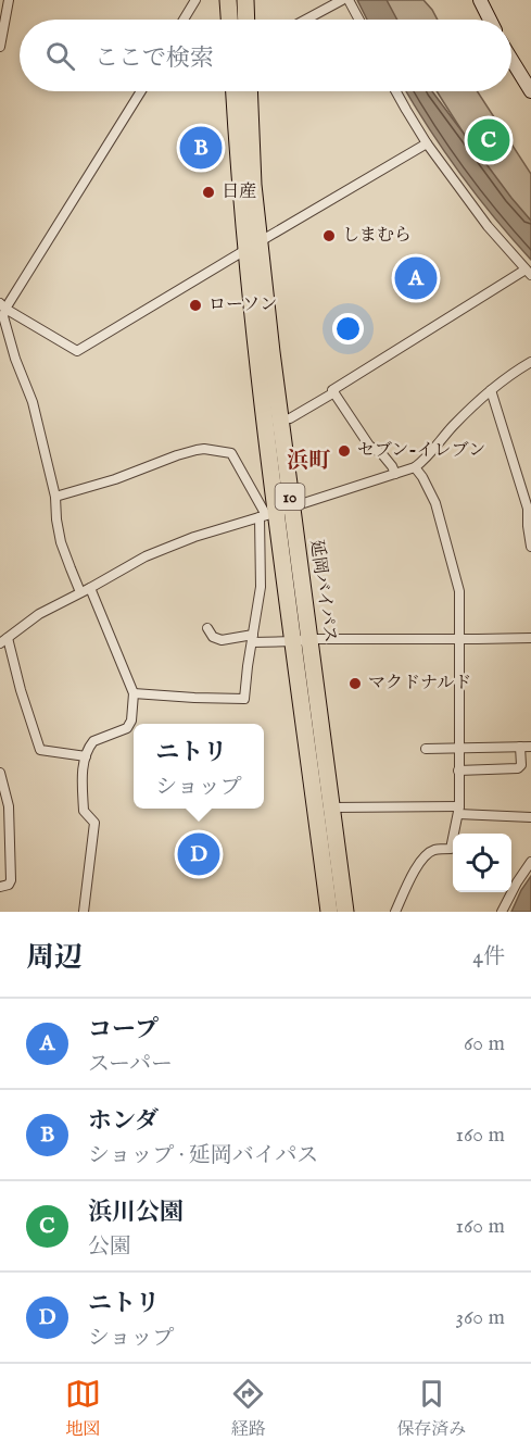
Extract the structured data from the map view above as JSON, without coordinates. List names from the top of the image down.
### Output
{
  "streets": {
    "highway": ["10", "延岡バイパス"]
  },
  "districts": ["浜町"],
  "places": [
    "日産",
    "しまむら",
    "ローソン",
    "セブン-イレブン",
    "マクドナルド"
  ],
  "page": {
    "search": "ここで検索",
    "pins": [
      "C",
      "B",
      "A",
      "D"
    ],
    "popup": ["ニトリ", "ショップ"],
    "heading": ["周辺", "4件"],
    "list": [
      {
        "mark": "A",
        "name": "コープ",
        "note": "スーパー",
        "value": "60 m"
      },
      {
        "mark": "B",
        "name": "ホンダ",
        "note": "ショップ · 延岡バイパス",
        "value": "160 m"
      },
      {
        "mark": "C",
        "name": "浜川公園",
        "note": "公園",
        "value": "160 m"
      },
      {
        "mark": "D",
        "name": "ニトリ",
        "note": "ショップ",
        "value": "360 m"
      }
    ],
    "nav": ["地図", "経路", "保存済み"]
  }
}
